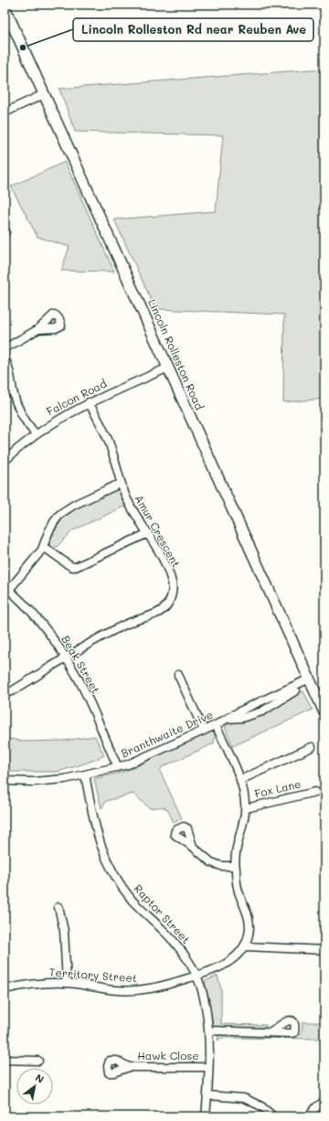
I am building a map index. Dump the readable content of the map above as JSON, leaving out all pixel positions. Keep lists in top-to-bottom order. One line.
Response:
{"streets":{"main road":["Lincoln Rolleston Road"],"street":["Falcon Road","Amur Crescent","Beak Street","Branthwaite Drive","Fox Lane","Raptor Street","Territory Street","Hawk Close"]},"crossings":[["Lincoln Rolleston Road","Falcon Road"],["Lincoln Rolleston Road","Branthwaite Drive"],["Falcon Road","Amur Crescent"],["Amur Crescent","Beak Street"],["Beak Street","Branthwaite Drive"],["Branthwaite Drive","Raptor Street"],["Branthwaite Drive","Territory Street"],["Fox Lane","Territory Street"],["Raptor Street","Territory Street"],["Raptor Street","Hawk Close"]],"places":["Lincoln Rolleston Rd near Reuben Ave"],"north":"top right"}
